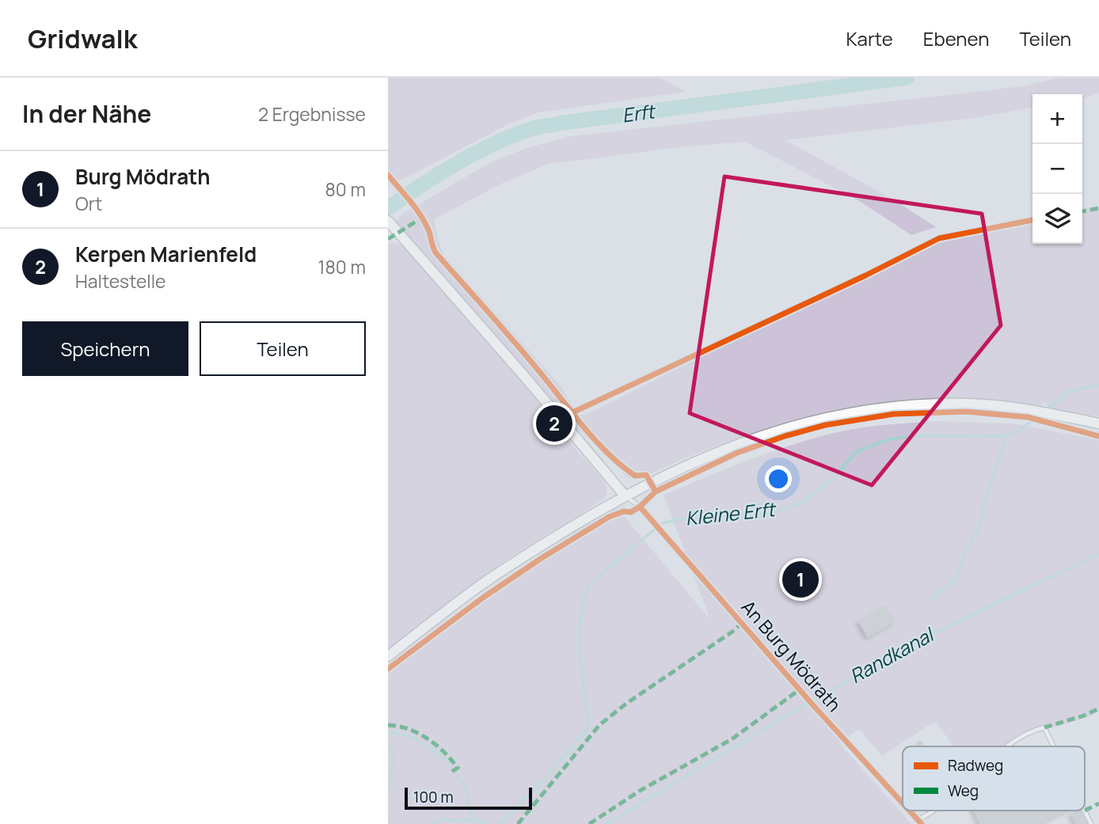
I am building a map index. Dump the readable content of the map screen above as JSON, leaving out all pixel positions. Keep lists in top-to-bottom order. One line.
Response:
{"streets":{"lane":["An Burg Mödrath"]},"water":["Erft","Kleine Erft","Randkanal"],"legend":["Radweg","Weg"],"scale_bar":"100 m","page":{"header":"Gridwalk","nav":["Karte","Ebenen","Teilen"],"heading":["In der Nähe","2 Ergebnisse"],"map_buttons":["+","−"],"list":[{"mark":"1","name":"Burg Mödrath","note":"Ort","value":"80 m"},{"mark":"2","name":"Kerpen Marienfeld","note":"Haltestelle","value":"180 m"}],"buttons":["Speichern","Teilen"],"pins":["2","1"],"scale":"100 m"}}
